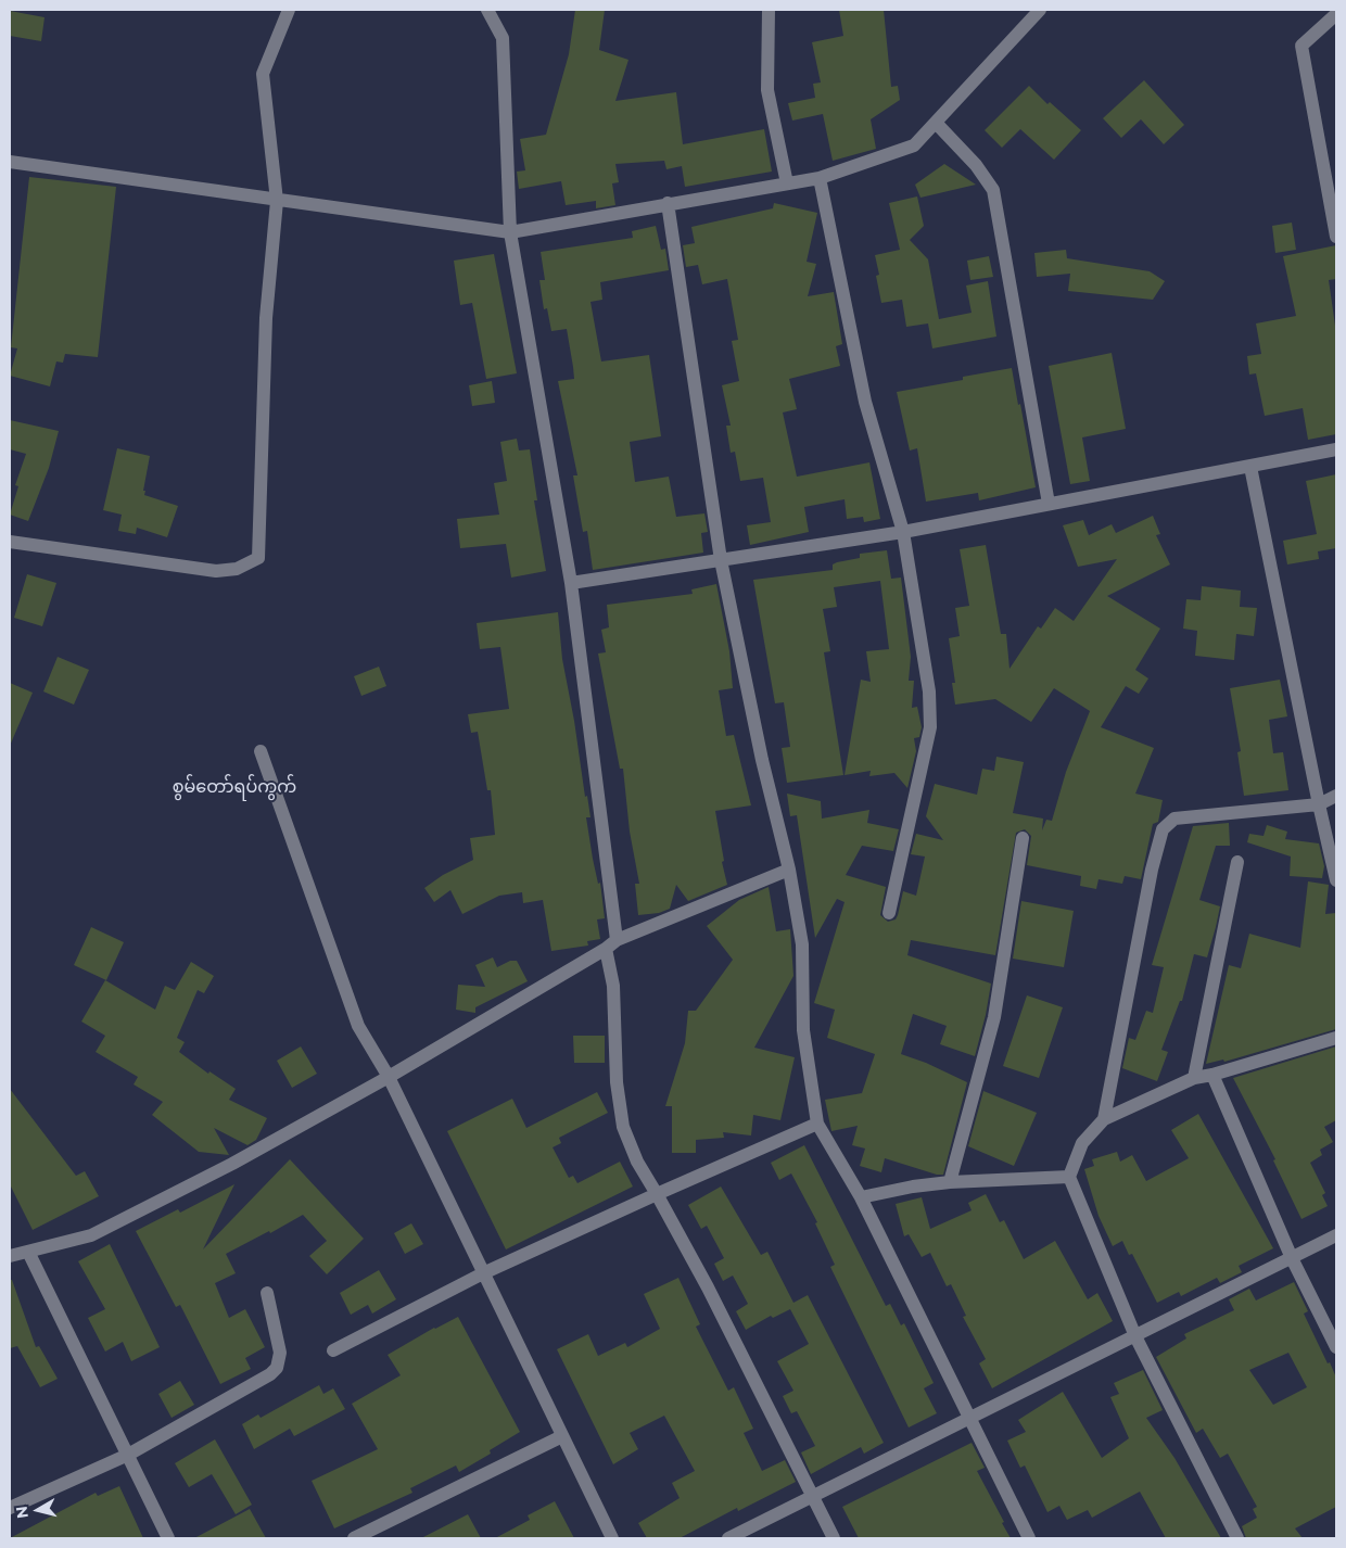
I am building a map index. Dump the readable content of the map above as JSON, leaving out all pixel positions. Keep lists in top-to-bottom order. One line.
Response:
{"districts":["စွမ်တော်ရပ်ကွက်"],"north":"left"}
